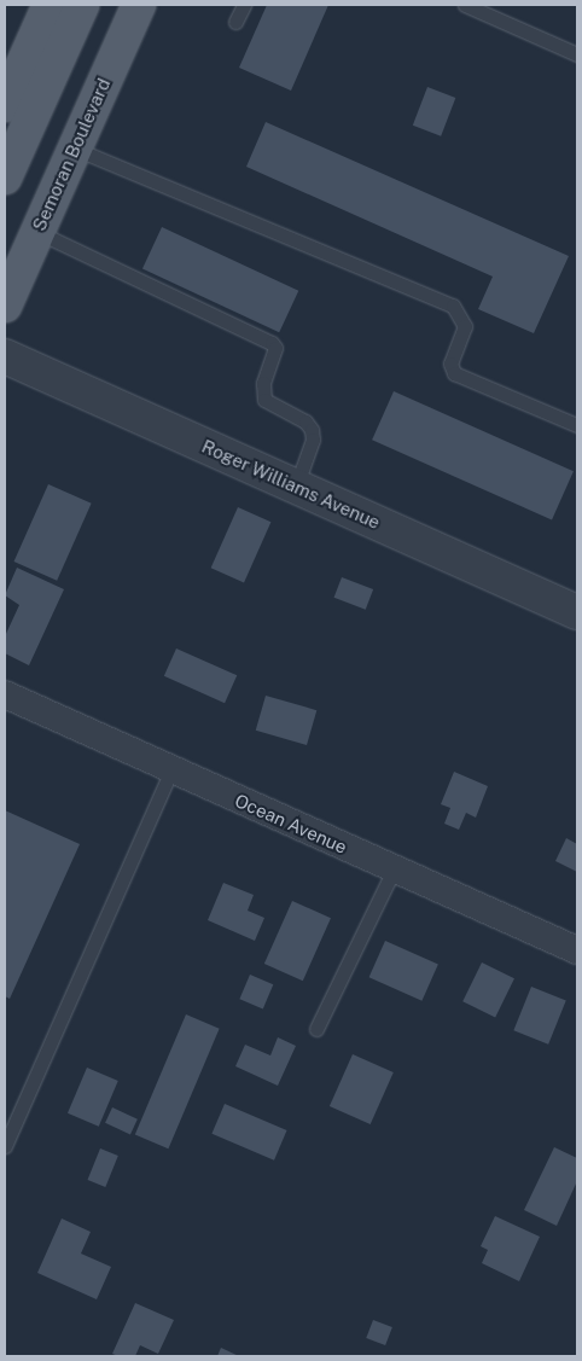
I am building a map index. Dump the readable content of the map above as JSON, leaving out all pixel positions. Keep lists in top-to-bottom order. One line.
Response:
{"streets":{"main road":["Semoran Boulevard"],"street":["Roger Williams Avenue","Ocean Avenue"]}}
